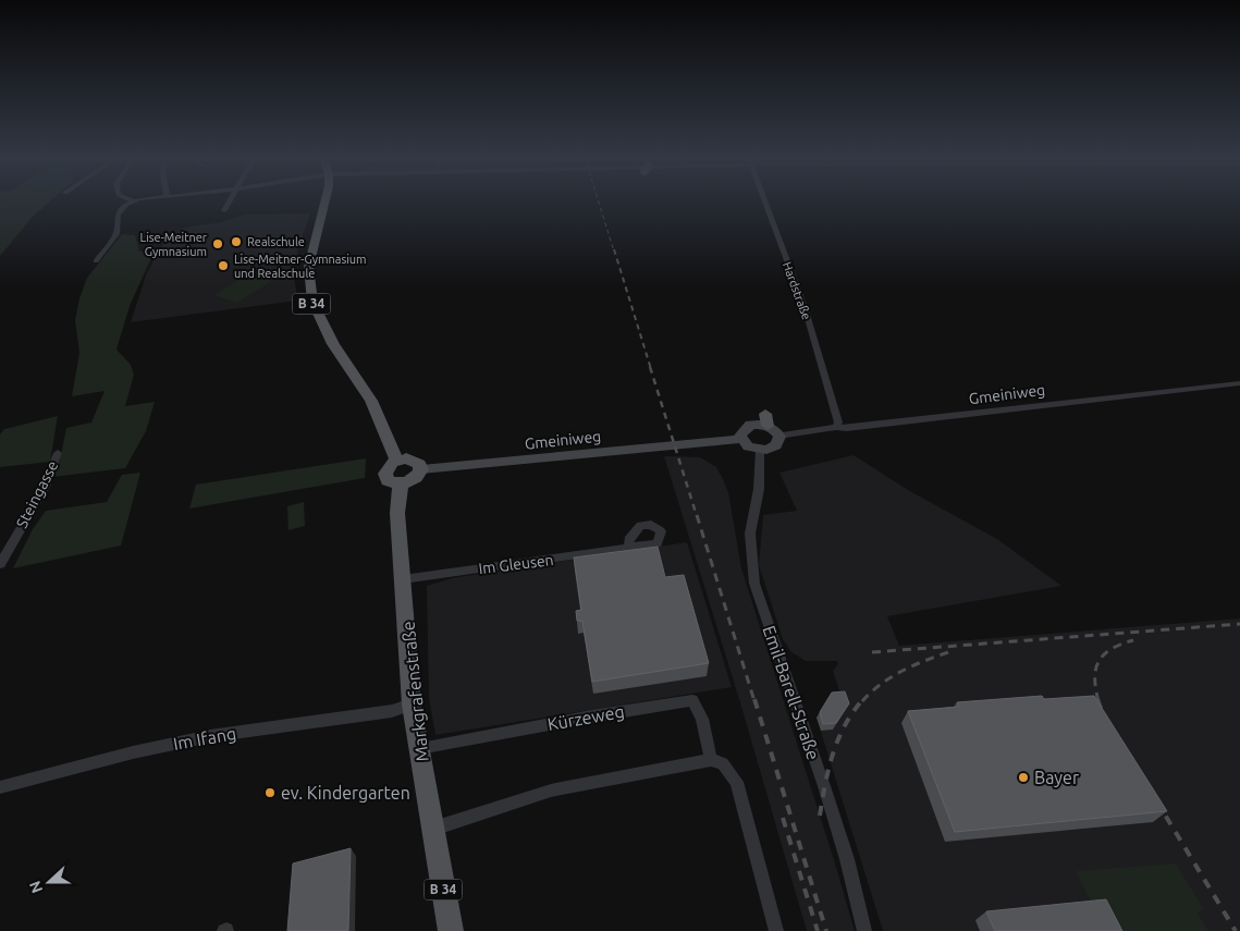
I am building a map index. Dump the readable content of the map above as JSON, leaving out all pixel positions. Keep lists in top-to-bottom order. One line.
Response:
{"streets":{"main road":["B 34","Markgrafenstraße"],"street":["Hardstraße","Gmeiniweg","Steingasse","Im Gleusen","Emil-Barell-Straße","Kürzeweg","Im Ifang"]},"crossings":[["Hardstraße","Gmeiniweg"],["B 34","Gmeiniweg"],["B 34","Markgrafenstraße"],["Gmeiniweg","Markgrafenstraße"],["Im Gleusen","Markgrafenstraße"],["Markgrafenstraße","Kürzeweg"],["Markgrafenstraße","Im Ifang"]],"places":["Realschule","Lise-Meitner Gymnasium","Lise-Meitner-Gymnasium und Realschule","Bayer","ev. Kindergarten"],"north":"left"}
